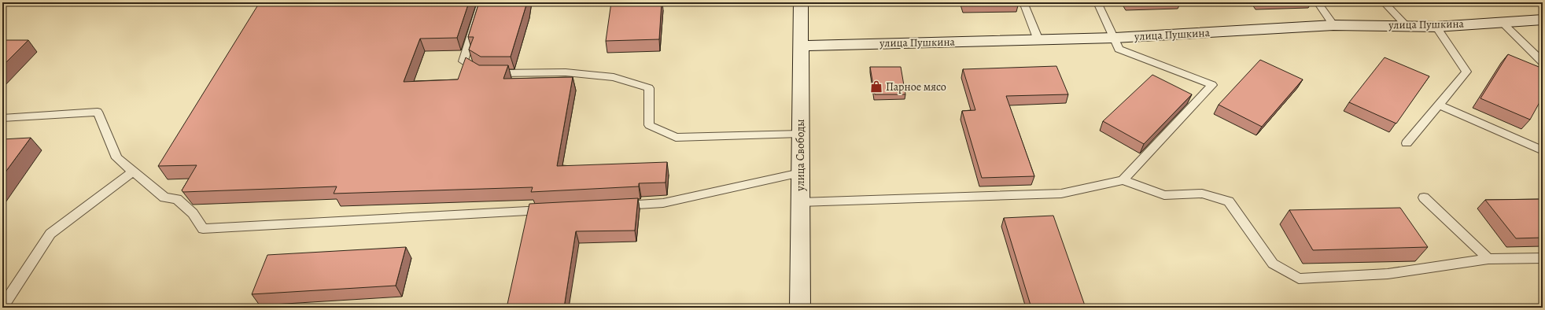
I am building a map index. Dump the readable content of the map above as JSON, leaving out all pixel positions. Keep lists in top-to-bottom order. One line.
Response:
{"streets":{"street":["улица Пушкина","улица Свободы"]},"crossings":[["улица Пушкина","улица Свободы"]],"places":{"shop":["Парное мясо"]}}
